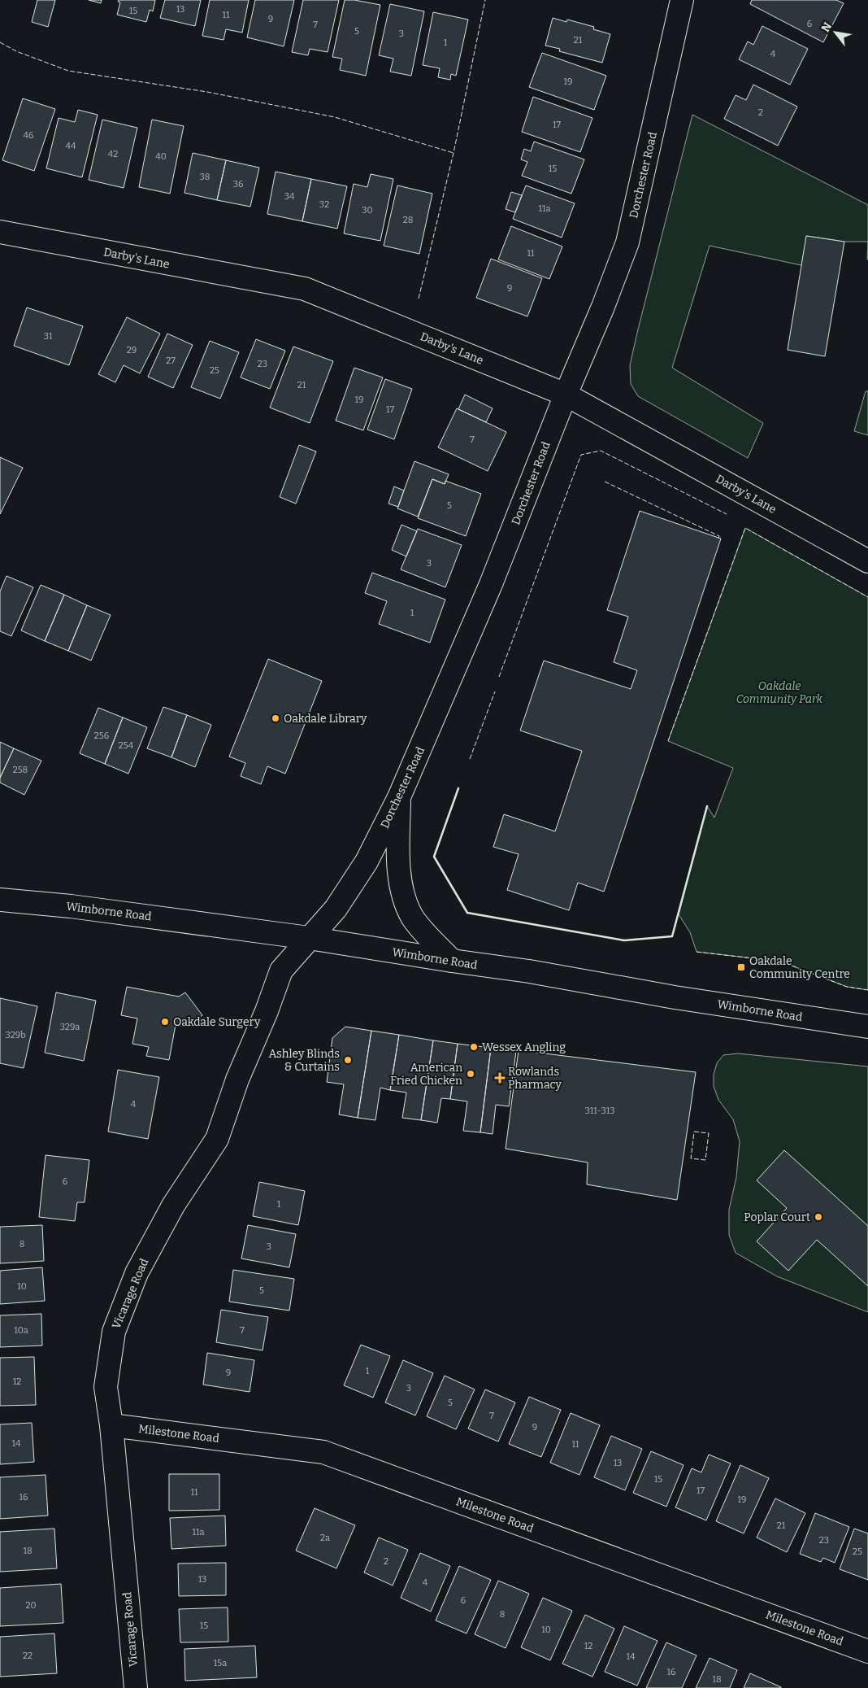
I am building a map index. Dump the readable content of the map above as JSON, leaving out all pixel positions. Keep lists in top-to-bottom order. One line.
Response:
{"streets":{"main road":["Dorchester Road","Darby's Lane","Wimborne Road","Vicarage Road","Milestone Road"]},"crossings":[["Dorchester Road","Darby's Lane"],["Dorchester Road","Wimborne Road"],["Dorchester Road","Vicarage Road"],["Wimborne Road","Vicarage Road"],["Vicarage Road","Milestone Road"]],"parks":["Oakdale Community Park"],"places":{"other":["Oakdale Library","Oakdale Surgery","Wessex Angling","Ashley Blinds & Curtains","American Fried Chicken","Poplar Court"],"transit":["Oakdale Community Centre"],"health":["Rowlands Pharmacy"]},"house_numbers":["13","15","11","9","6","7","5","3","21","1","4","19","2","17","46","44","42","40","15","38","36","34","32","11a","30","28","11","9","31","29","27","23","25","21","19","17","7","5","3","1","256","254","258","329a","329b","4","311-313","6","1","8","3","10","5","10a","7","1","9","12","3","5","7","9","14","11","13","15","17","11","16","19","21","11a","2a","23","18","25","2","13","4","6","20","8","15","10","12","22","14","15a","16","18"],"north":"top left"}
